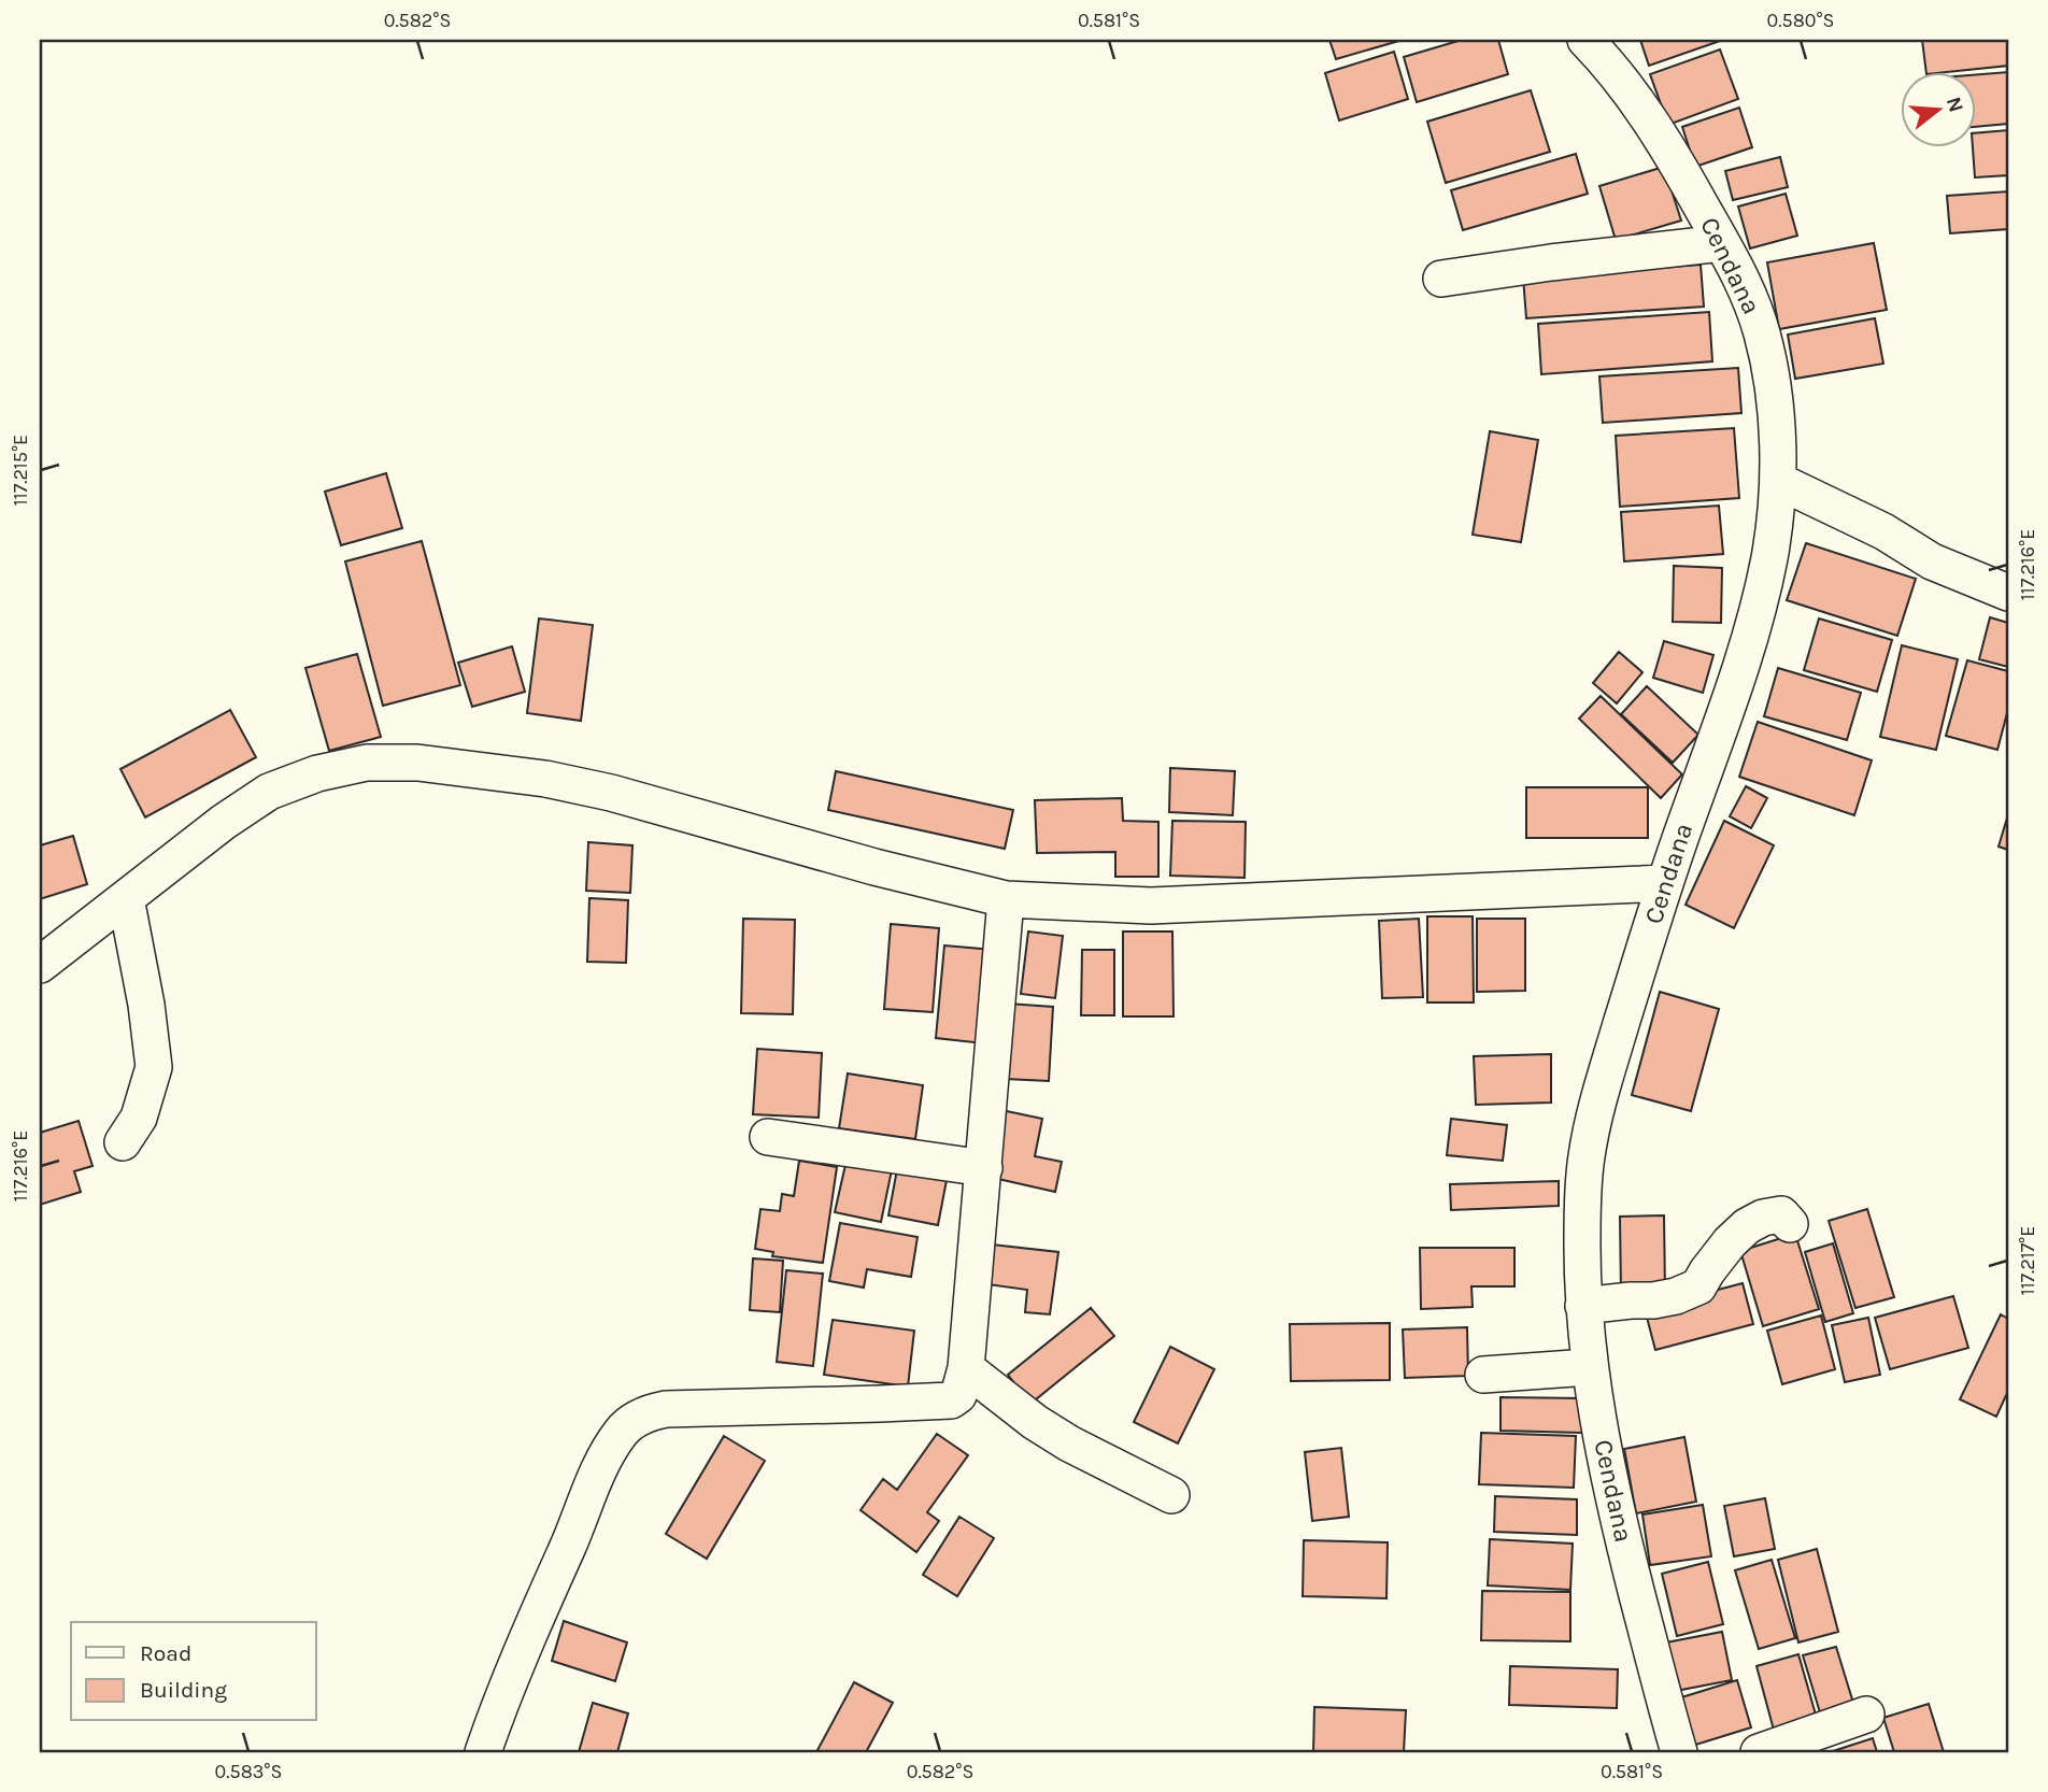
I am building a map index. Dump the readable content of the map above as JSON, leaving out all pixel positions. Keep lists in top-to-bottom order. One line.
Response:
{"streets":{"street":["Cendana"]},"legend":["Road","Building"],"north":"right","coordinates":["0.582°S","0.581°S","0.580°S","117.215°E","117.216°E","117.217°E","0.583°S"]}
